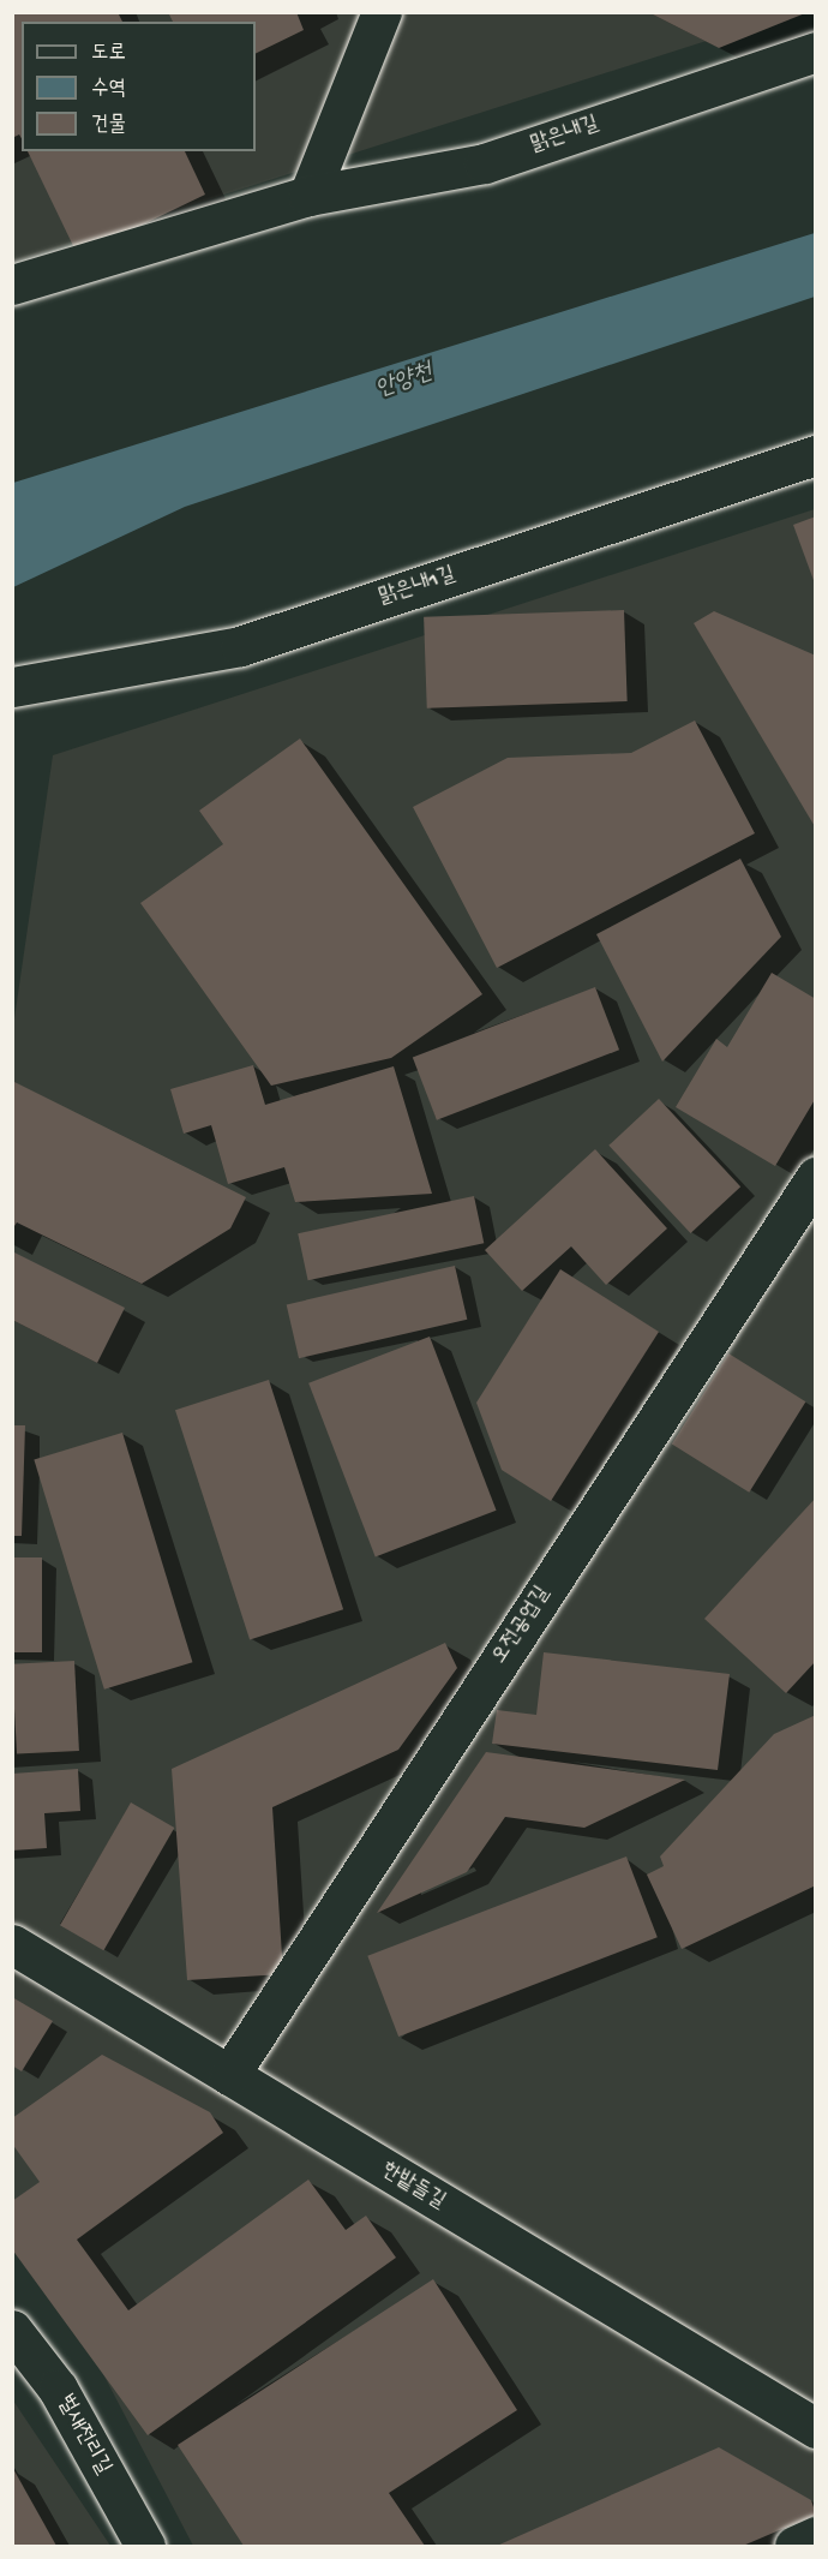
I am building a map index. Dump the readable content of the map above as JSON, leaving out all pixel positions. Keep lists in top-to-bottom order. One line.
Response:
{"streets":{"street":["맑은내길","맑은내1길","오전공업길","한밭들길","벌새전리길"]},"crossings":[["오전공업길","한밭들길"]],"water":["안양천"],"legend":["도로","수역","건물"]}
